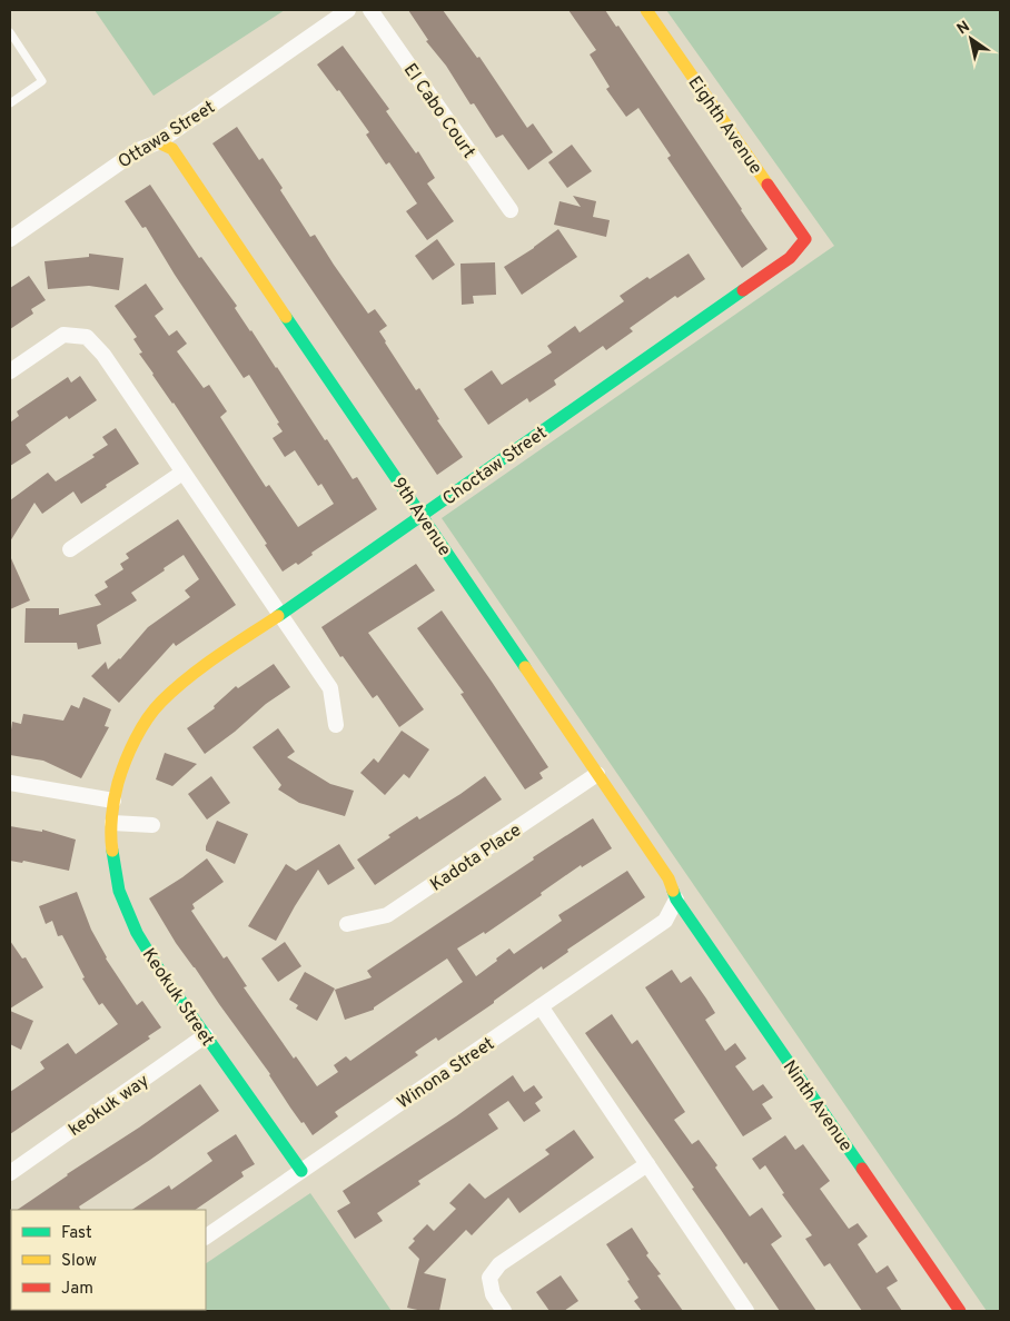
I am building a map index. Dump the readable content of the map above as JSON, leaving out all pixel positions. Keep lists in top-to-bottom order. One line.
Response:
{"streets":{"street":["El Cabo Court","Eighth Avenue","Ottawa Street","Choctaw Street","9th Avenue","Kadota Place","Keokuk Street","Winona Street","keokuk way","Ninth Avenue"]},"crossings":[["Eighth Avenue","Choctaw Street"],["Ottawa Street","9th Avenue"],["Choctaw Street","9th Avenue"],["Choctaw Street","Keokuk Street"],["9th Avenue","Kadota Place"],["9th Avenue","Winona Street"],["9th Avenue","Ninth Avenue"],["Keokuk Street","Winona Street"],["Keokuk Street","keokuk way"],["Winona Street","Ninth Avenue"]],"legend":["Fast","Slow","Jam"],"north":"top left"}
